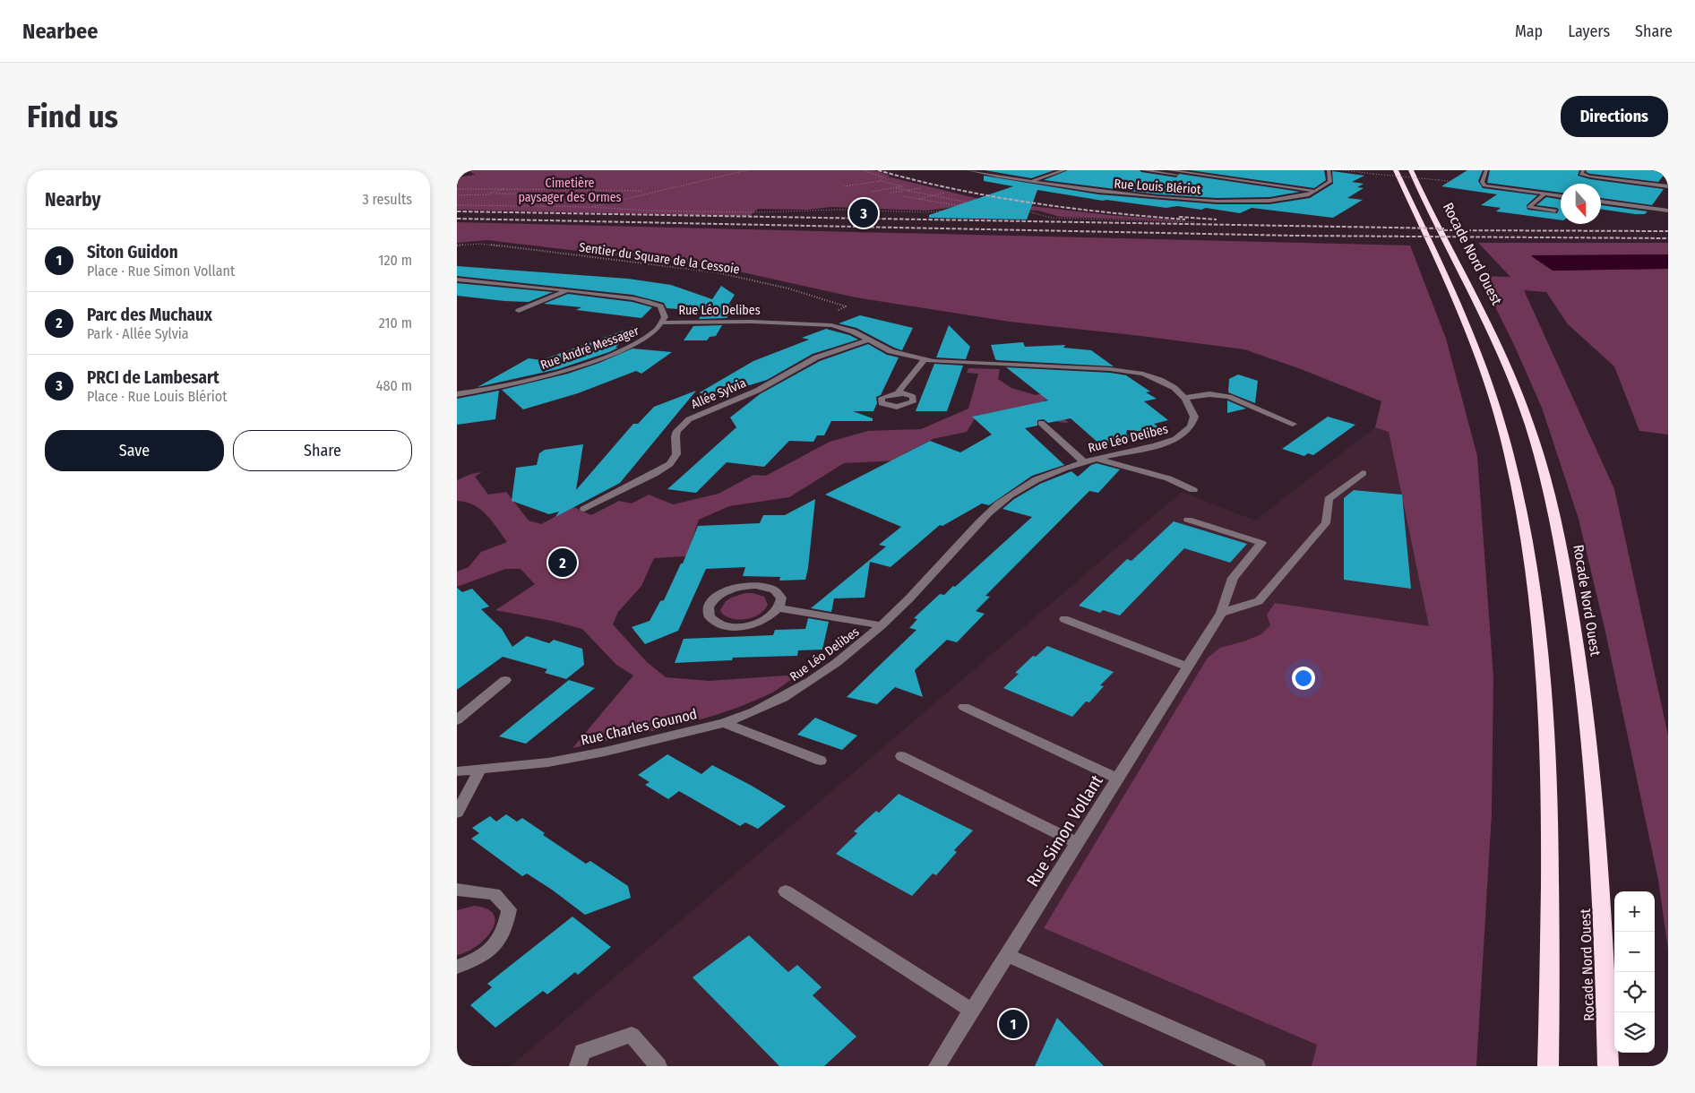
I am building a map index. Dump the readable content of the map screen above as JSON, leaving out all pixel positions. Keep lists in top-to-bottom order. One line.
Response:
{"streets":{"highway":["Rocade Nord Ouest"],"street":["Rue Louis Blériot","Rue Léo Delibes","Rue André Messager","Allée Sylvia","Rue Charles Gounod","Rue Simon Vollant"],"path":["Sentier du Square de la Cessoie"]},"crossings":[["Sentier du Square de la Cessoie","Rue Léo Delibes"],["Rue Léo Delibes","Rue André Messager"],["Rue Léo Delibes","Allée Sylvia"],["Rue Léo Delibes","Rue Charles Gounod"]],"parks":["Cimetière paysager des Ormes"],"north":"bottom","page":{"header":"Nearbee","nav":["Map","Layers","Share"],"buttons":["Directions",["Save","Share"]],"title":"Find us","heading":["Nearby","3 results"],"pins":["3","2","1"],"list":[{"mark":"1","name":"Siton Guidon","note":"Place · Rue Simon Vollant","value":"120 m"},{"mark":"2","name":"Parc des Muchaux","note":"Park · Allée Sylvia","value":"210 m"},{"mark":"3","name":"PRCI de Lambesart","note":"Place · Rue Louis Blériot","value":"480 m"}],"map_buttons":["+","−"]}}
